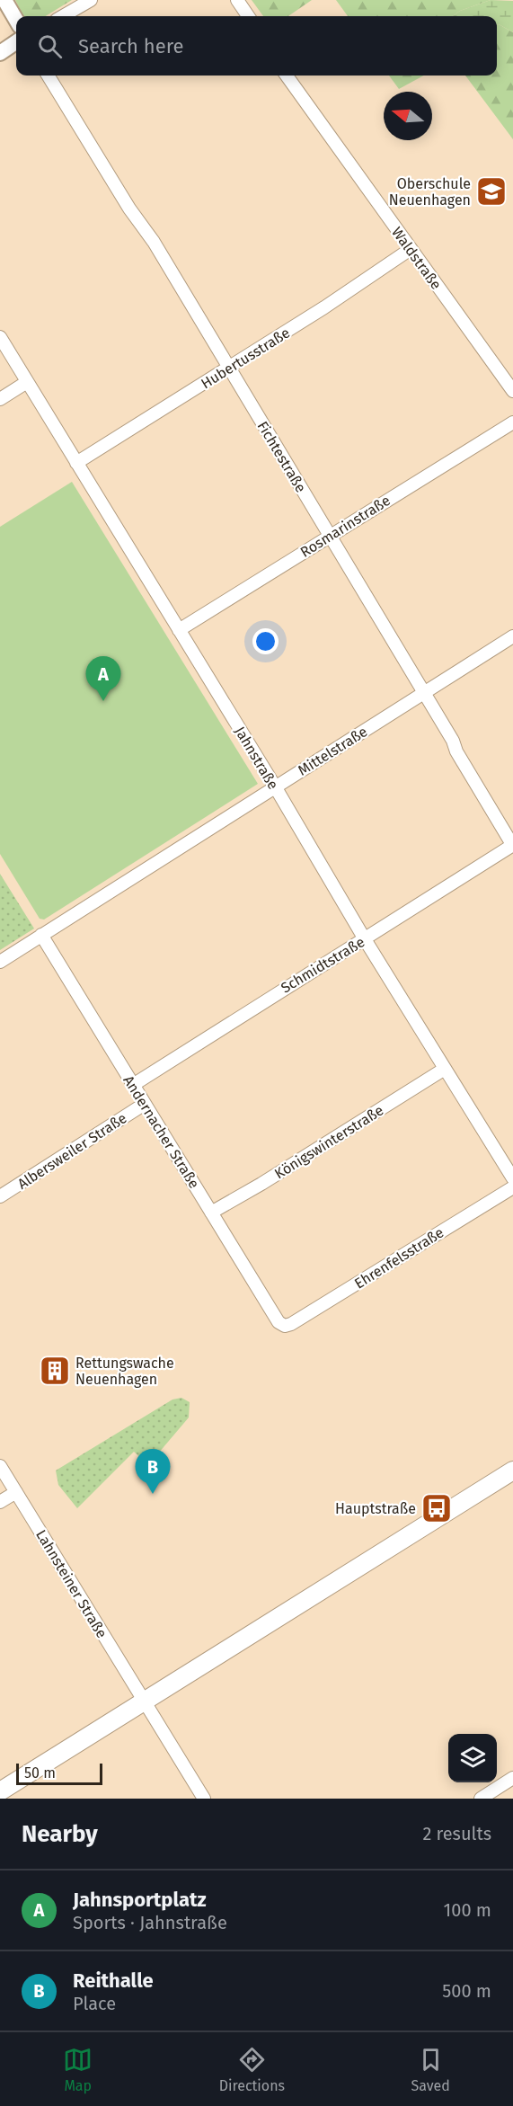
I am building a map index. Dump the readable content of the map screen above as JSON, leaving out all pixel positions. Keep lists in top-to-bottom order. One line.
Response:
{"streets":{"street":["Waldstraße","Hubertusstraße","Fichtestraße","Rosmarinstraße","Mittelstraße","Jahnstraße","Schmidtstraße","Andernacher Straße","Königswinterstraße","Albersweiler Straße","Ehrenfelsstraße","Lahnsteiner Straße"]},"crossings":[["Waldstraße","Hubertusstraße"],["Hubertusstraße","Fichtestraße"],["Hubertusstraße","Jahnstraße"],["Fichtestraße","Rosmarinstraße"],["Fichtestraße","Mittelstraße"],["Fichtestraße","Schmidtstraße"],["Rosmarinstraße","Jahnstraße"],["Mittelstraße","Jahnstraße"],["Mittelstraße","Andernacher Straße"],["Jahnstraße","Schmidtstraße"],["Jahnstraße","Königswinterstraße"],["Schmidtstraße","Andernacher Straße"],["Andernacher Straße","Königswinterstraße"],["Andernacher Straße","Albersweiler Straße"],["Andernacher Straße","Ehrenfelsstraße"]],"places":{"school or university":["Oberschule Neuenhagen"],"building":["Rettungswache Neuenhagen"],"bus stop":["Hauptstraße"]},"scale_bar":"50 m","north":"left","page":{"search":"Search here","pins":["A","B"],"scale":"50 m","heading":["Nearby","2 results"],"list":[{"mark":"A","name":"Jahnsportplatz","note":"Sports · Jahnstraße","value":"100 m"},{"mark":"B","name":"Reithalle","note":"Place","value":"500 m"}],"nav":["Map","Directions","Saved"]}}
